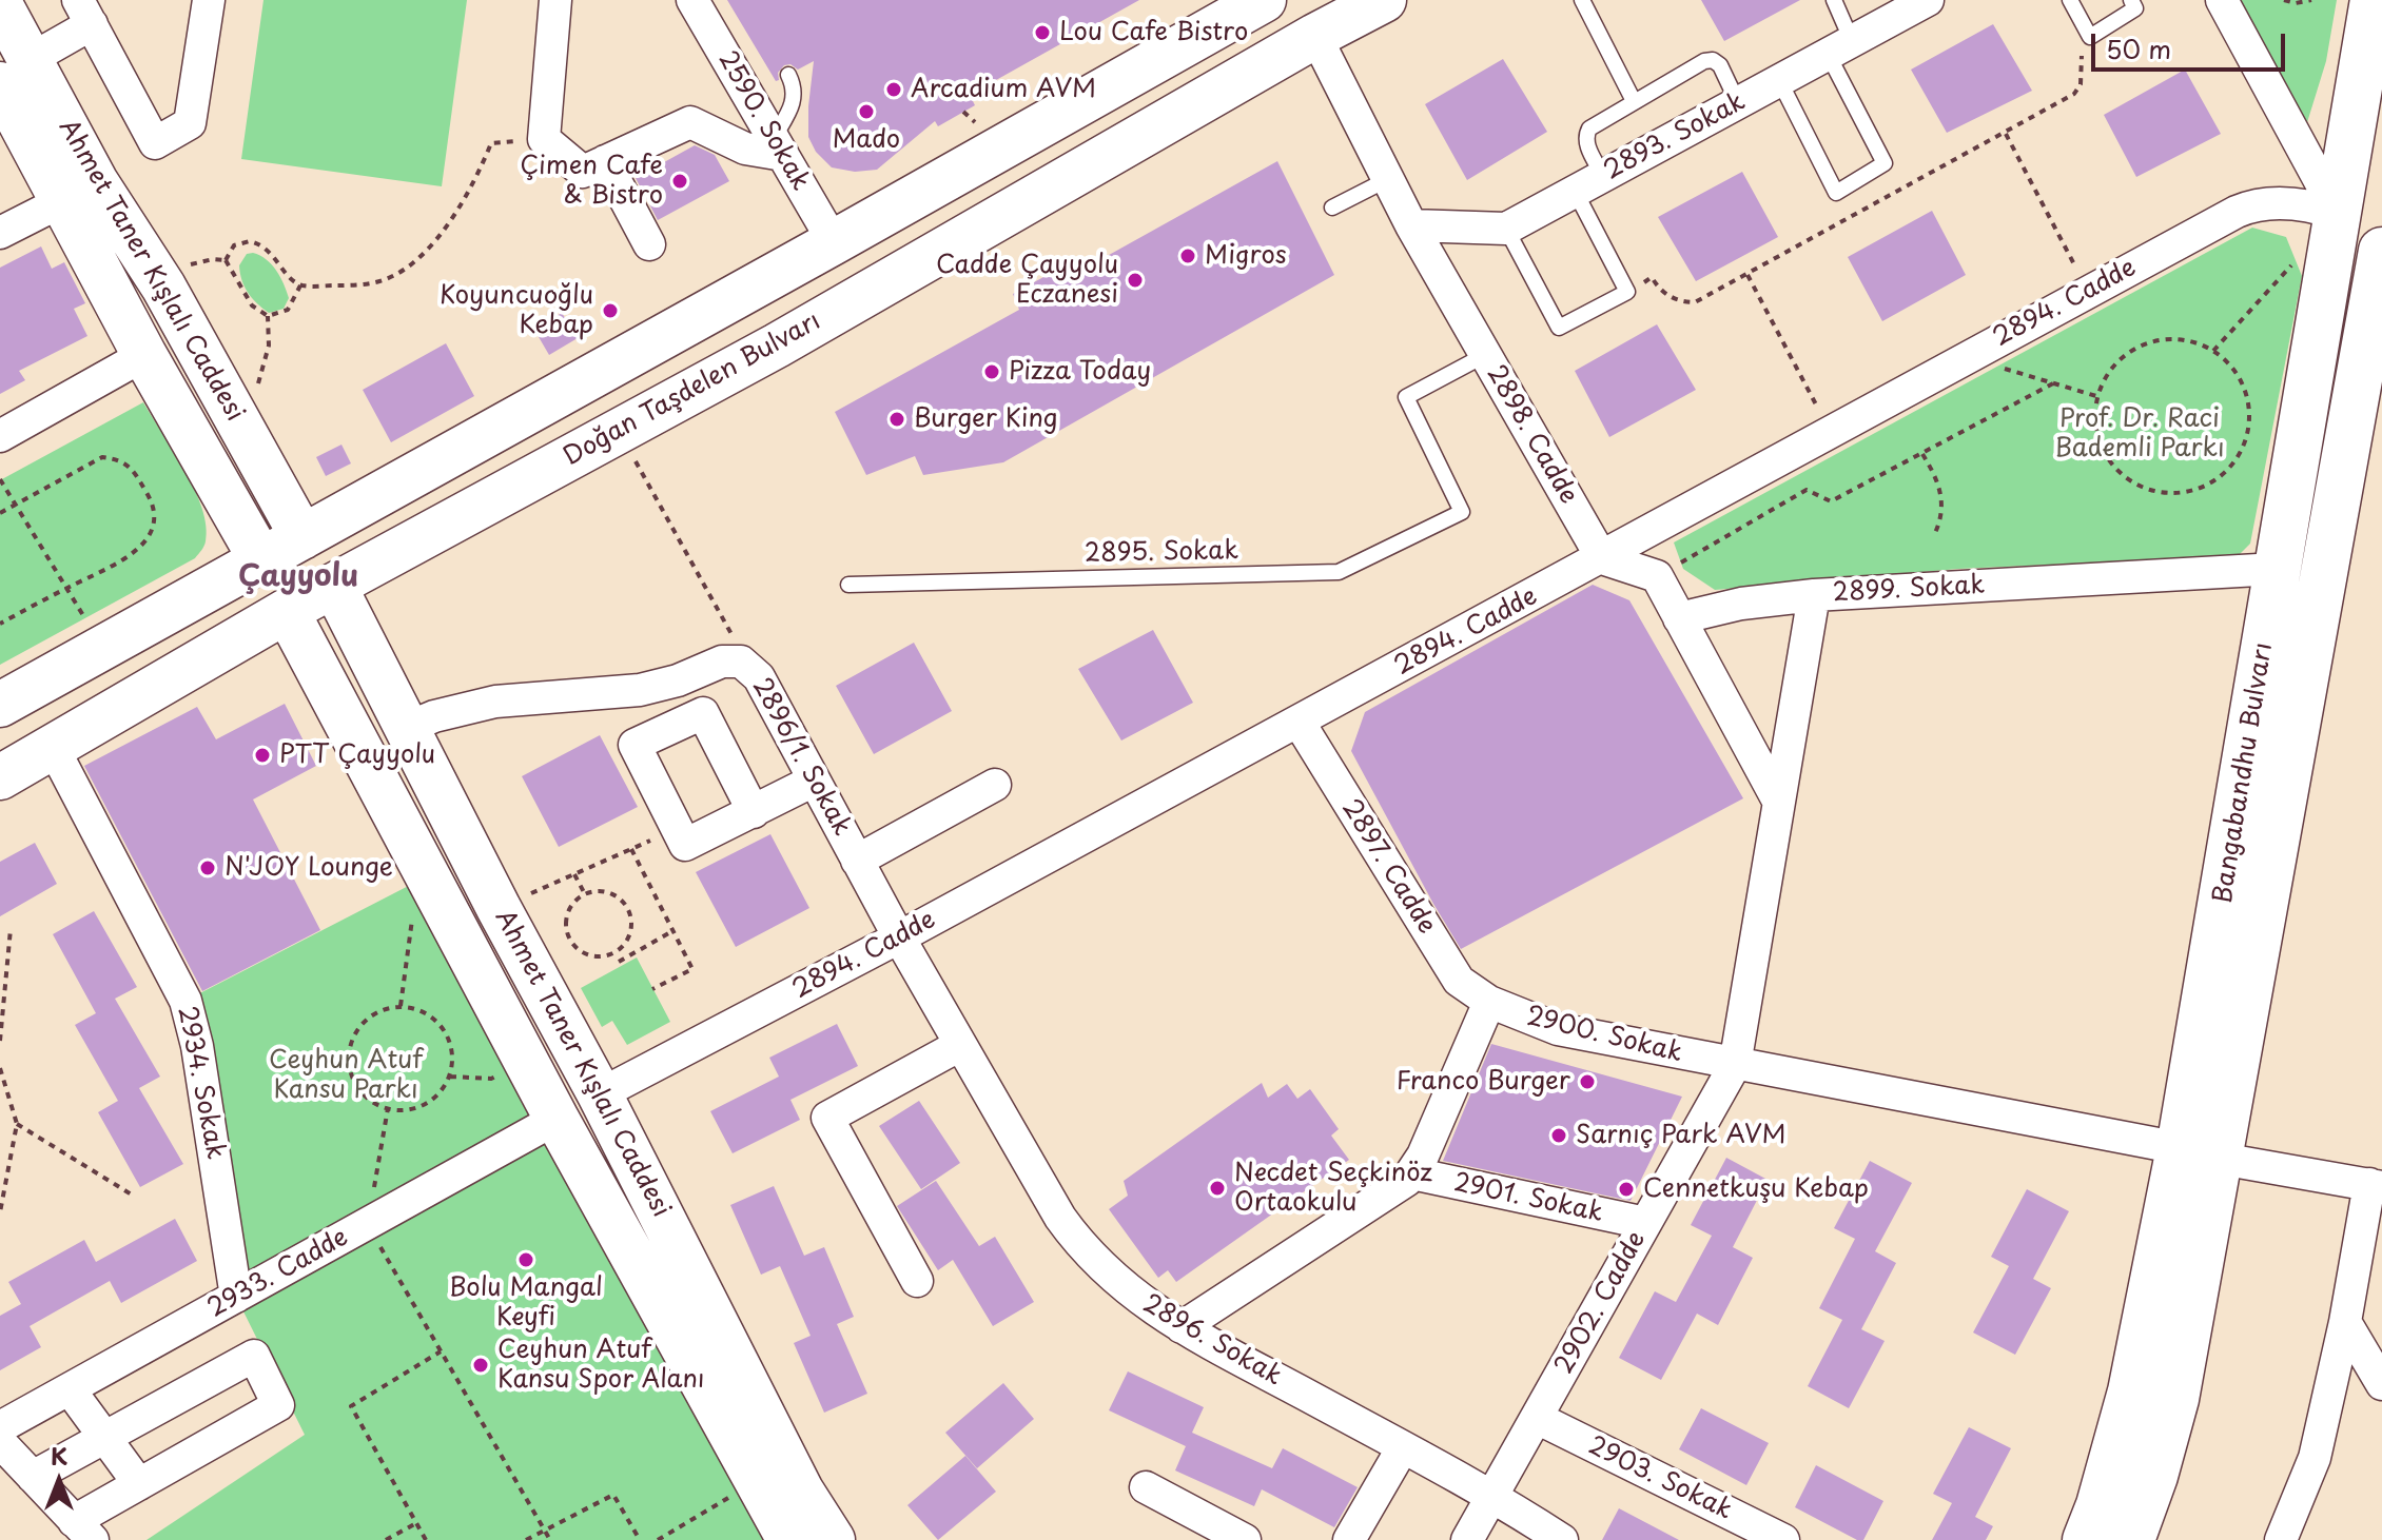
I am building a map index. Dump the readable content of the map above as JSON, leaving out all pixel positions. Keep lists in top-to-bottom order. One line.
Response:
{"streets":{"main road":["Bangabandhu Bulvarı"],"street":["2590. Sokak","2893. Sokak","Ahmet Taner Kışlalı Caddesi","2894. Cadde","Doğan Taşdelen Bulvarı","2898. Cadde","2899. Sokak","2896/1. Sokak","2897. Cadde","2900. Sokak","2934. Sokak","2901. Sokak","2933. Cadde","2902. Cadde","2896. Sokak","2903. Sokak"],"lane":["2895. Sokak"]},"crossings":[["Ahmet Taner Kışlalı Caddesi","2894. Cadde"],["Ahmet Taner Kışlalı Caddesi","Doğan Taşdelen Bulvarı"],["Ahmet Taner Kışlalı Caddesi","2896/1. Sokak"],["Ahmet Taner Kışlalı Caddesi","2933. Cadde"],["2894. Cadde","2898. Cadde"],["2894. Cadde","2896/1. Sokak"],["2894. Cadde","Bangabandhu Bulvarı"],["2894. Cadde","2897. Cadde"],["2894. Cadde","2896. Sokak"],["Doğan Taşdelen Bulvarı","2898. Cadde"],["Doğan Taşdelen Bulvarı","2934. Sokak"],["2898. Cadde","2895. Sokak"],["2899. Sokak","Bangabandhu Bulvarı"],["2899. Sokak","2900. Sokak"],["2899. Sokak","2902. Cadde"],["2896/1. Sokak","2896. Sokak"],["Bangabandhu Bulvarı","2900. Sokak"],["2897. Cadde","2900. Sokak"],["2900. Sokak","2902. Cadde"],["2934. Sokak","2933. Cadde"],["2901. Sokak","2902. Cadde"],["2902. Cadde","2896. Sokak"],["2902. Cadde","2903. Sokak"]],"districts":["Çayyolu"],"parks":["Prof. Dr. Raci Bademli Parkı","Ceyhun Atuf Kansu Parkı"],"places":["Lou Cafe Bistro","Arcadium AVM","Mado","Çimen Cafe & Bistro","Migros","Cadde Çayyolu Eczanesi","Koyuncuoğlu Kebap","Pizza Today","Burger King","PTT Çayyolu","N'JOY Lounge","Franco Burger","Sarnıç Park AVM","Necdet Seçkinöz Ortaokulu","Cennetkuşu Kebap","Bolu Mangal Keyfi","Ceyhun Atuf Kansu Spor Alanı"],"scale_bar":"50 m","north":"top"}
